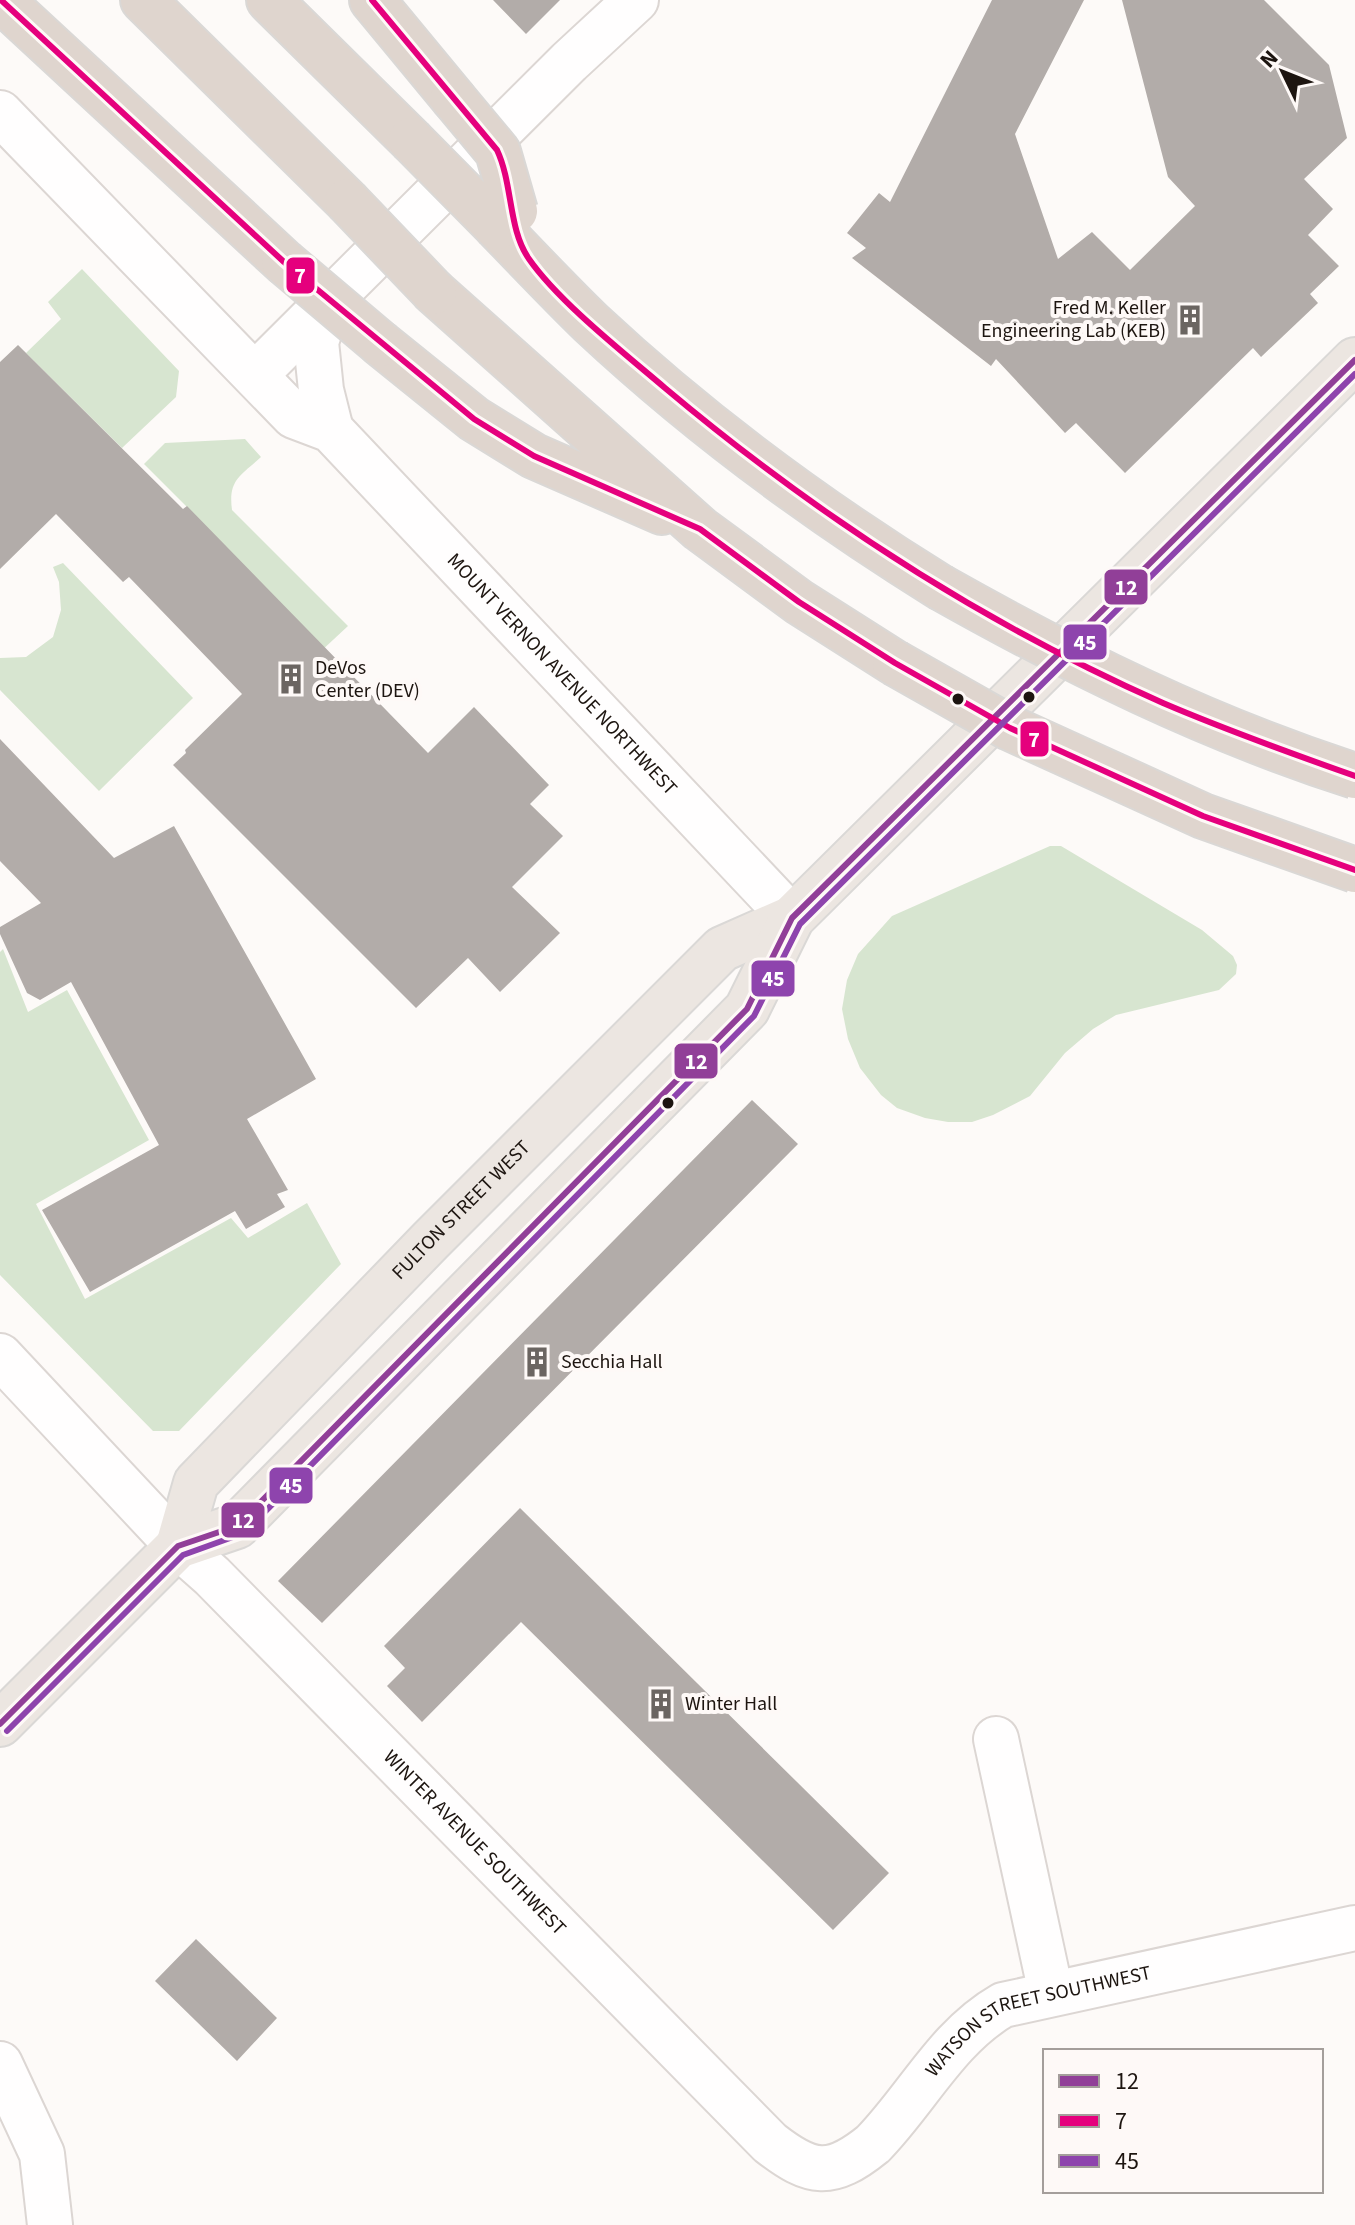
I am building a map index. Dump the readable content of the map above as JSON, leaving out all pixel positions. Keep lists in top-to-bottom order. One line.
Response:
{"streets":{"main road":["FULTON STREET WEST"],"street":["MOUNT VERNON AVENUE NORTHWEST","WINTER AVENUE SOUTHWEST","WATSON STREET SOUTHWEST"]},"crossings":[["MOUNT VERNON AVENUE NORTHWEST","FULTON STREET WEST"],["FULTON STREET WEST","WINTER AVENUE SOUTHWEST"],["WINTER AVENUE SOUTHWEST","WATSON STREET SOUTHWEST"]],"places":{"building":["Fred M. Keller Engineering Lab (KEB)","DeVos Center (DEV)","Secchia Hall","Winter Hall"]},"lines":["transit line 7","transit line 12","transit line 45"],"legend":["12","7","45"],"north":"top left"}
